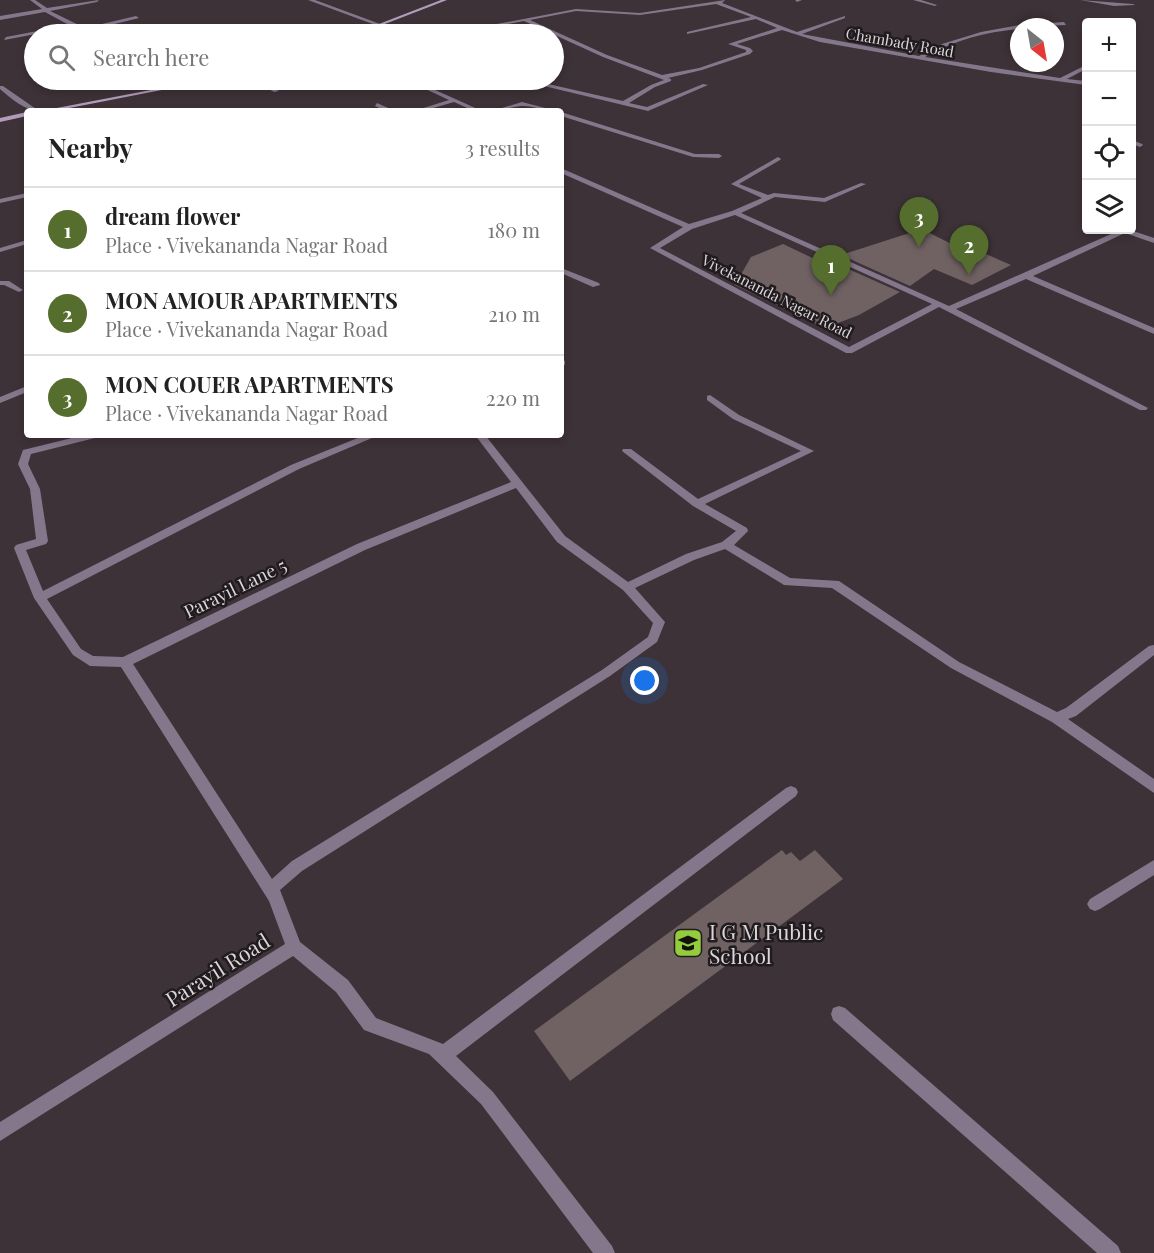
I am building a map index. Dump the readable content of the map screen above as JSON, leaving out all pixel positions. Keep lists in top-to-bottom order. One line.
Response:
{"streets":{"street":["Chambady Road","Vivekananda Nagar Road","Parayil Lane 5","Parayil Road"]},"places":{"school or university":["I G M Public School"]},"north":"bottom right","page":{"map_buttons":["+","−"],"search":"Search here","heading":["Nearby","3 results"],"list":[{"mark":"1","name":"dream flower","note":"Place · Vivekananda Nagar Road","value":"180 m"},{"mark":"2","name":"MON AMOUR APARTMENTS","note":"Place · Vivekananda Nagar Road","value":"210 m"},{"mark":"3","name":"MON COUER APARTMENTS","note":"Place · Vivekananda Nagar Road","value":"220 m"}],"pins":["3","2","1"]}}
